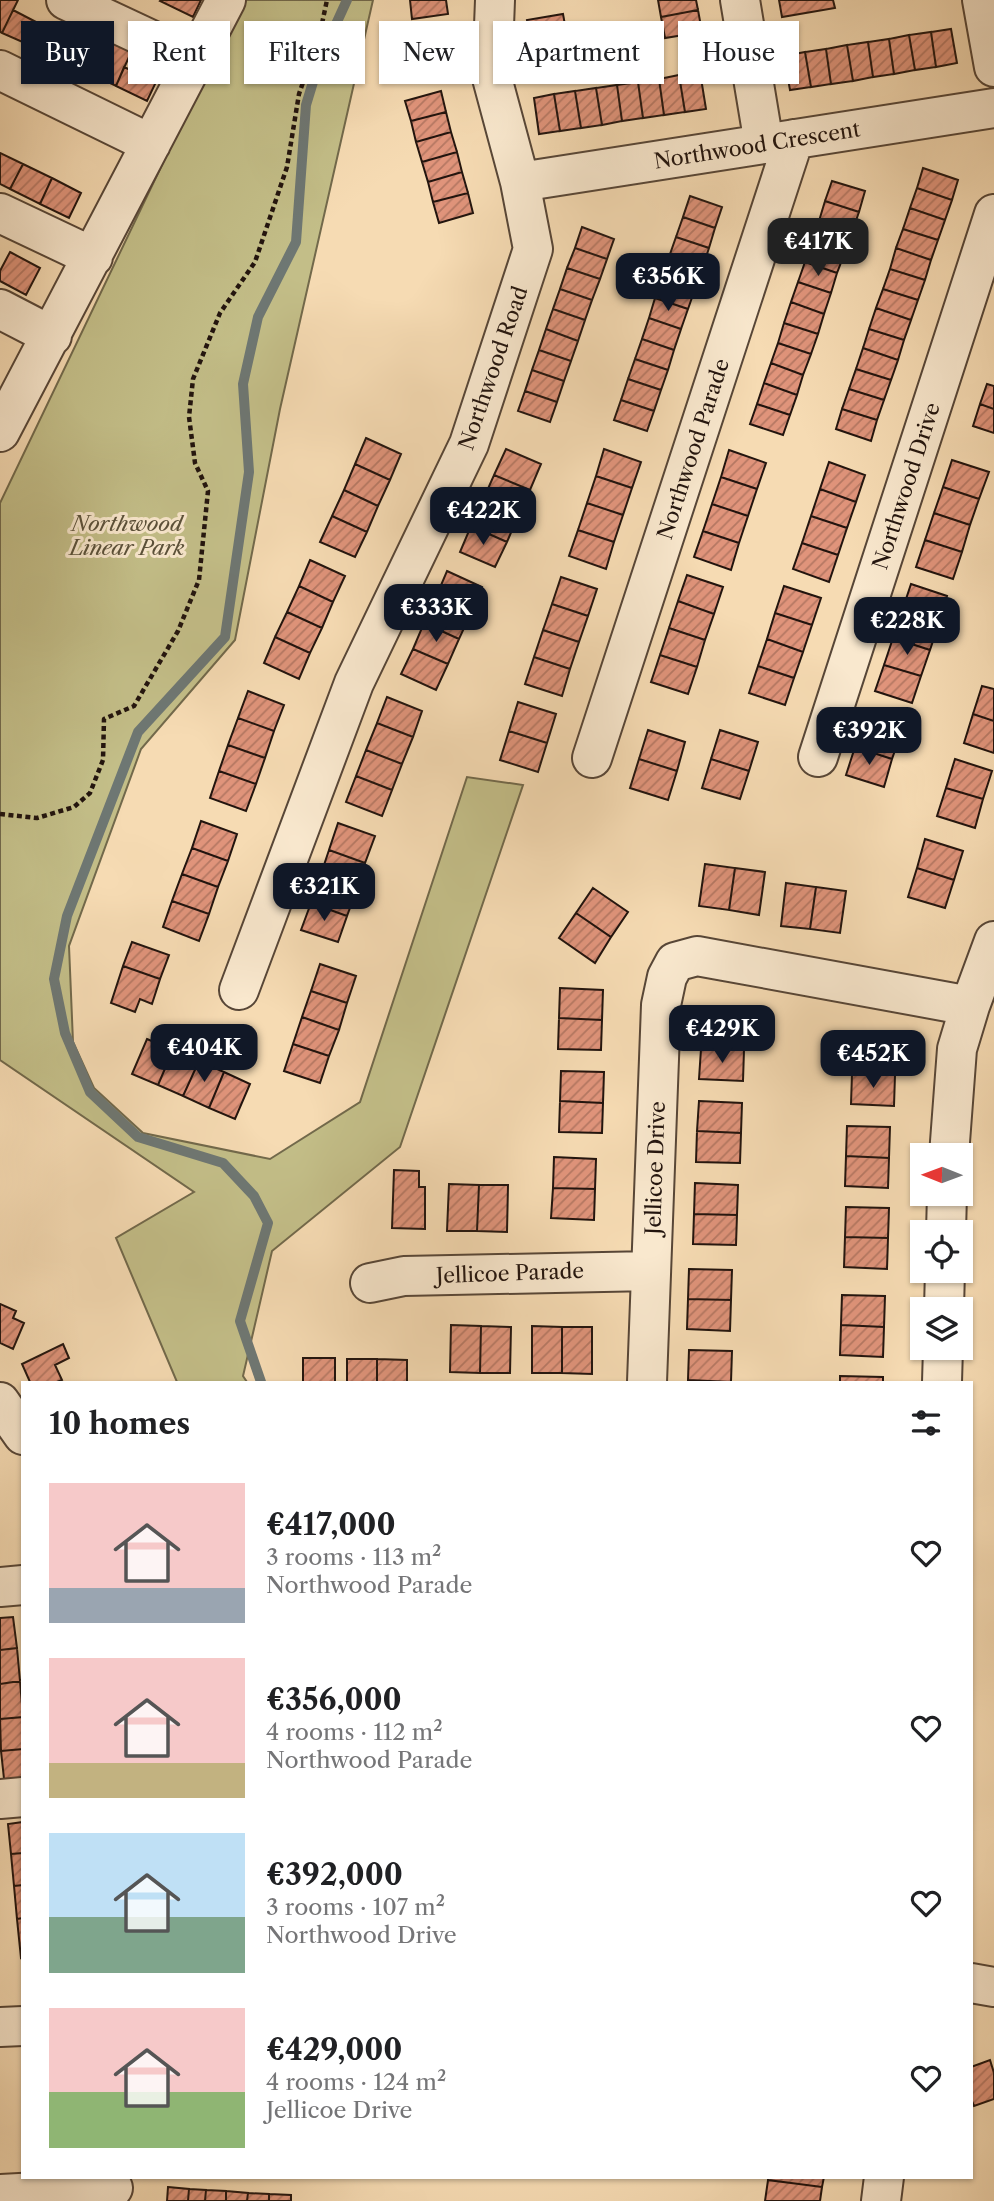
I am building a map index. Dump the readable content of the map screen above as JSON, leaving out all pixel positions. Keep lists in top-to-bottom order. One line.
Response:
{"streets":{"street":["Northwood Crescent","Northwood Road","Northwood Parade","Northwood Drive","Jellicoe Drive","Jellicoe Parade"]},"crossings":[["Northwood Crescent","Northwood Road"],["Northwood Crescent","Northwood Parade"],["Jellicoe Drive","Jellicoe Parade"]],"parks":["Northwood Linear Park"],"north":"left","page":{"chip":["Buy","Rent","Filters","New","Apartment","House"],"price":["€417K","€356K","€422K","€333K","€228K","€392K","€321K","€429K","€404K","€452K"],"heading":"10 homes","list":[{"name":"€417,000","note":"3 rooms · 113 m² · Northwood Parade"},{"name":"€356,000","note":"4 rooms · 112 m² · Northwood Parade"},{"name":"€392,000","note":"3 rooms · 107 m² · Northwood Drive"},{"name":"€429,000","note":"4 rooms · 124 m² · Jellicoe Drive"}]}}
